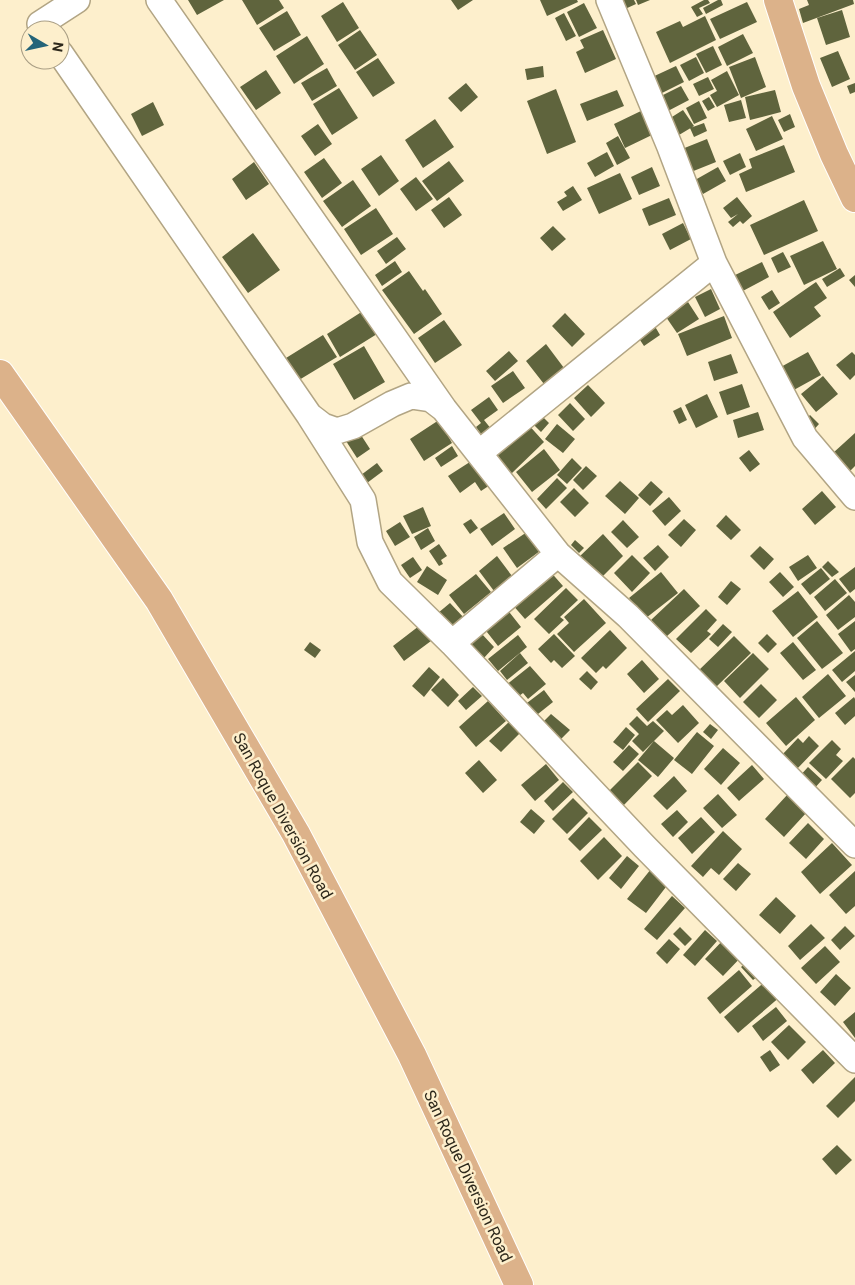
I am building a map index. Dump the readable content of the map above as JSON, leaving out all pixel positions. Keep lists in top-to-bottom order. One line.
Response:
{"streets":{"main road":["San Roque Diversion Road"]},"north":"right"}
